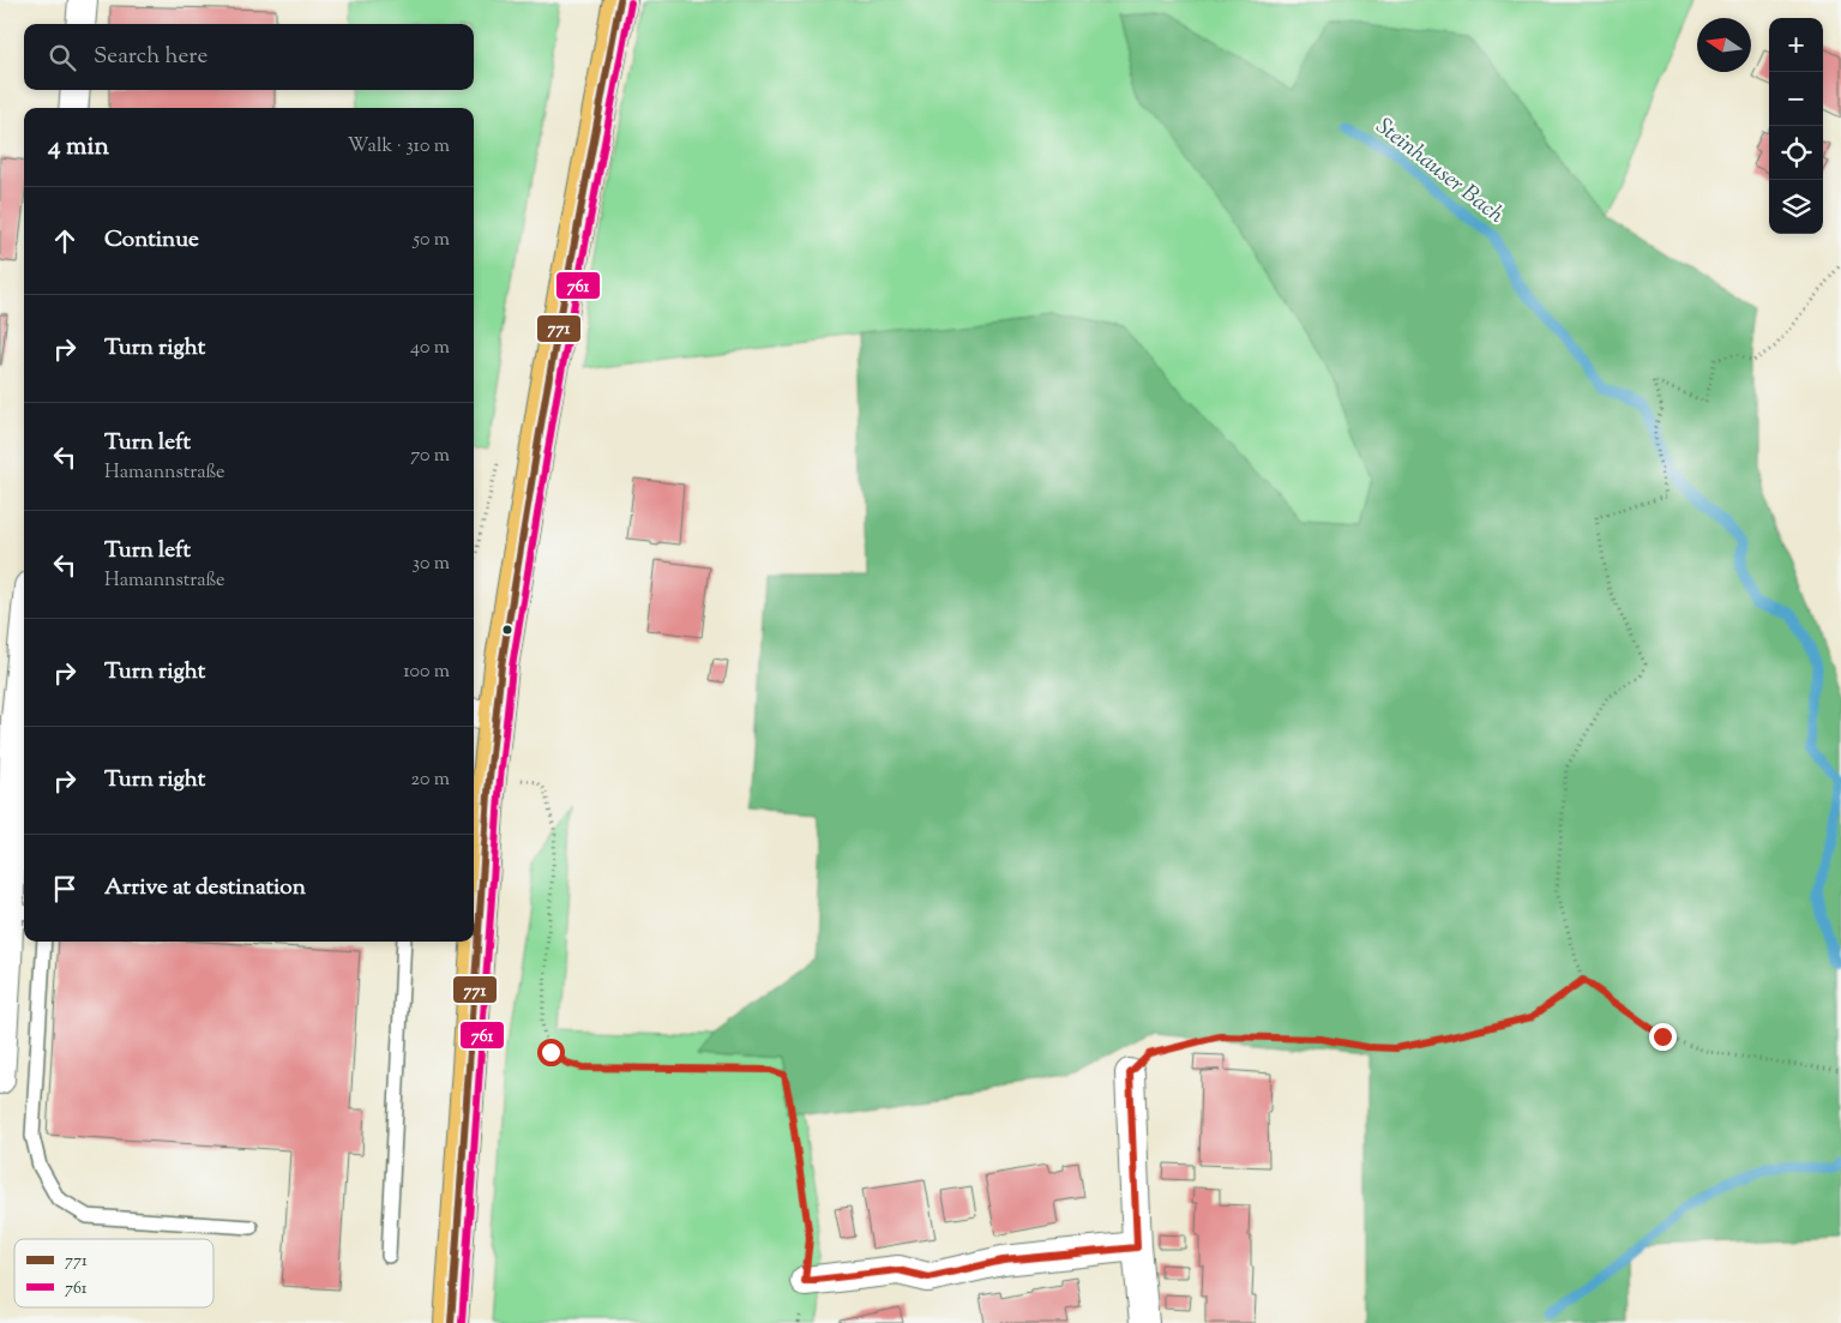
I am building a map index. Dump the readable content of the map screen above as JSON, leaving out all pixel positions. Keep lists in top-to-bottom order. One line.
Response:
{"water":["Steinhauser Bach"],"lines":["transit line 771","transit line 761"],"legend":["771","761"],"north":"left","page":{"map_buttons":["+","−"],"search":"Search here","heading":["4 min","Walk · 310 m"],"list":[["Continue","50 m"],["Turn right","40 m"],["Turn left","Hamannstraße","70 m"],["Turn left","Hamannstraße","30 m"],["Turn right","100 m"],["Turn right","20 m"],"Arrive at destination"]}}
